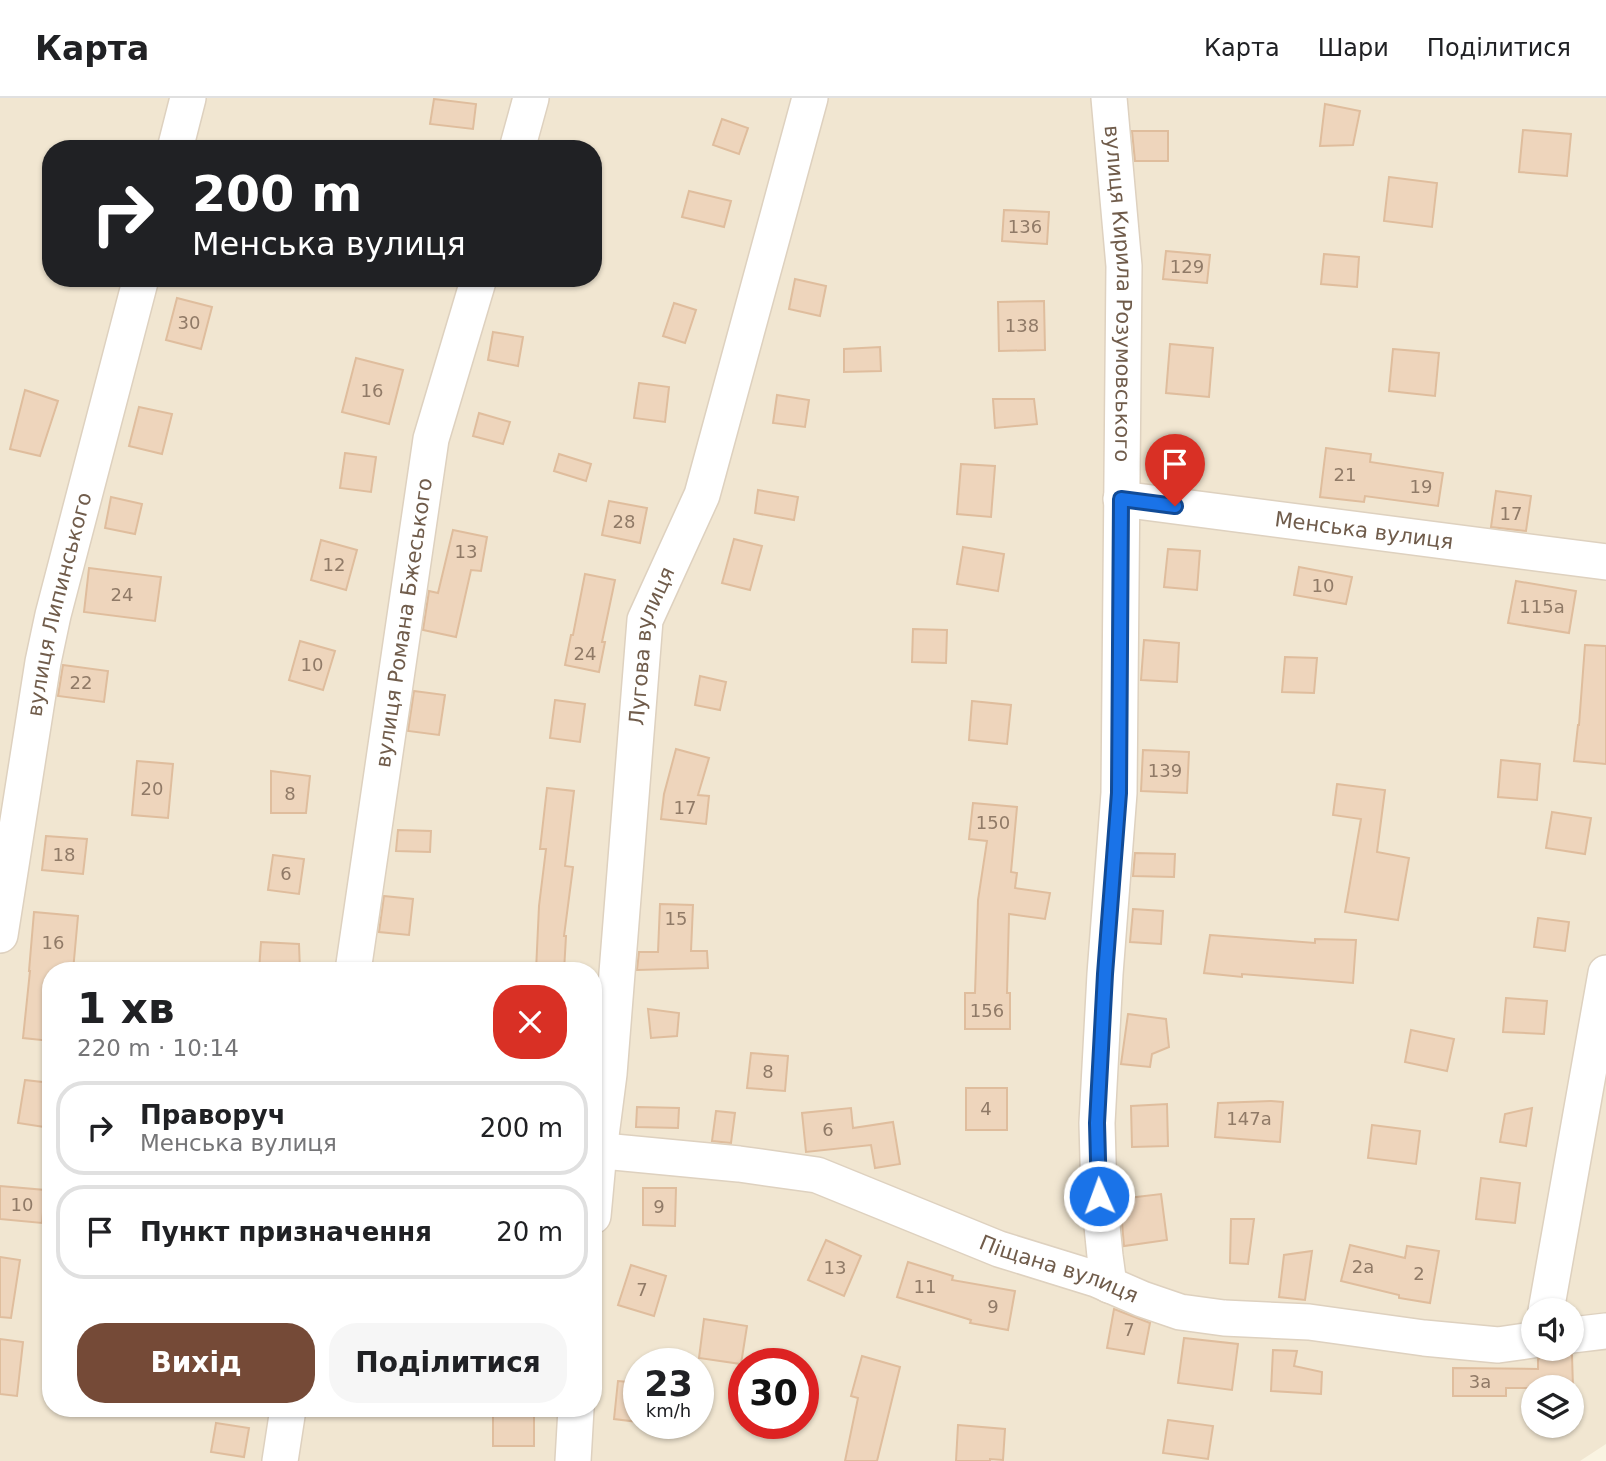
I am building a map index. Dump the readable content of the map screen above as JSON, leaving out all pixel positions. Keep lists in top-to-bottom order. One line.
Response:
{"streets":{"street":["вулиця Кирила Розумовського","Менська вулиця","вулиця Липинського","вулиця Романа Бжеського","Лугова вулиця","Піщана вулиця"]},"crossings":[["вулиця Кирила Розумовського","Менська вулиця"],["вулиця Кирила Розумовського","Піщана вулиця"]],"house_numbers":["136","129","30","138","16","21","19","17","28","13","12","10","24","115а","24","10","22","139","20","8","17","150","18","6","15","16","156","8","4","147а","6","10","9","2а","13","2","11","7","9","7","3а"],"page":{"header":"Карта","nav":["Карта","Шари","Поділитися"],"turn":["200 m","Менська вулиця"],"heading":["1 хв","220 m · 10:14"],"list":[{"name":"Праворуч","note":"Менська вулиця","value":"200 m"},{"name":"Пункт призначення","value":"20 m"}],"buttons":["Вихід","Поділитися"],"speed":"23 km/h","limit":"30"}}
